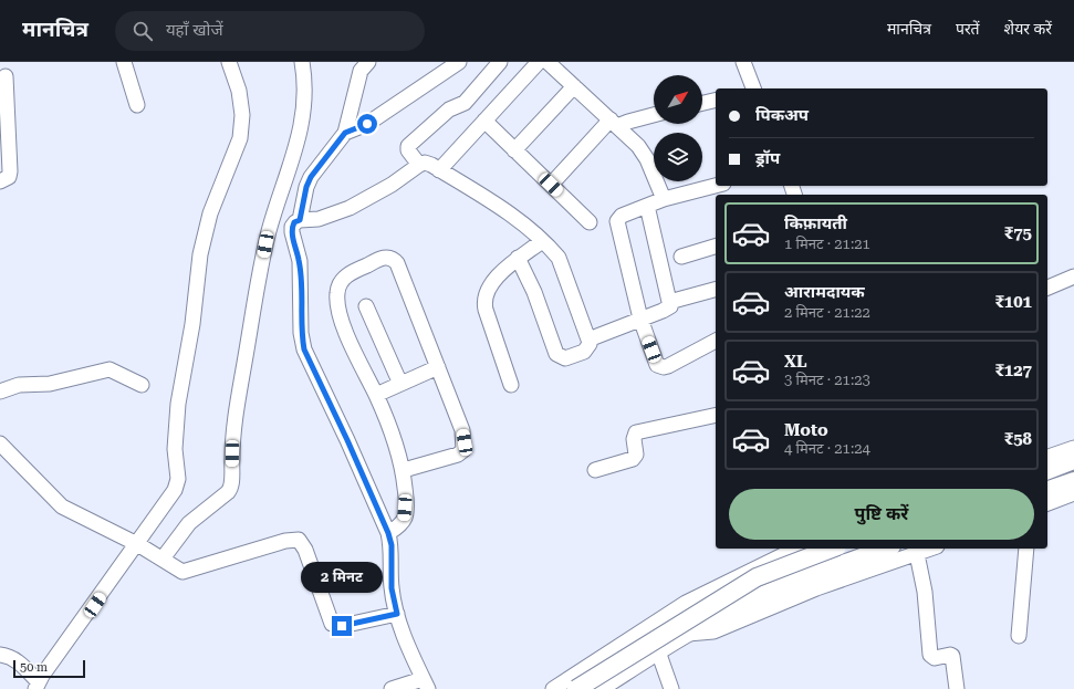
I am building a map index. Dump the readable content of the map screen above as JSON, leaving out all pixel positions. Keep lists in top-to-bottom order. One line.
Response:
{"scale_bar":"50 m","north":"top right","page":{"header":"मानचित्र","search":"यहाँ खोजें","nav":["मानचित्र","परतें","शेयर करें"],"banner":["पिकअप","ड्रॉप"],"list":[{"name":"किफ़ायती","note":"1 मिनट · 21:21","value":"₹75"},{"name":"आरामदायक","note":"2 मिनट · 21:22","value":"₹101"},{"name":"XL","note":"3 मिनट · 21:23","value":"₹127"},{"name":"Moto","note":"4 मिनट · 21:24","value":"₹58"}],"buttons":"पुष्टि करें","bubble":"2 मिनट","scale":"50 m"}}
